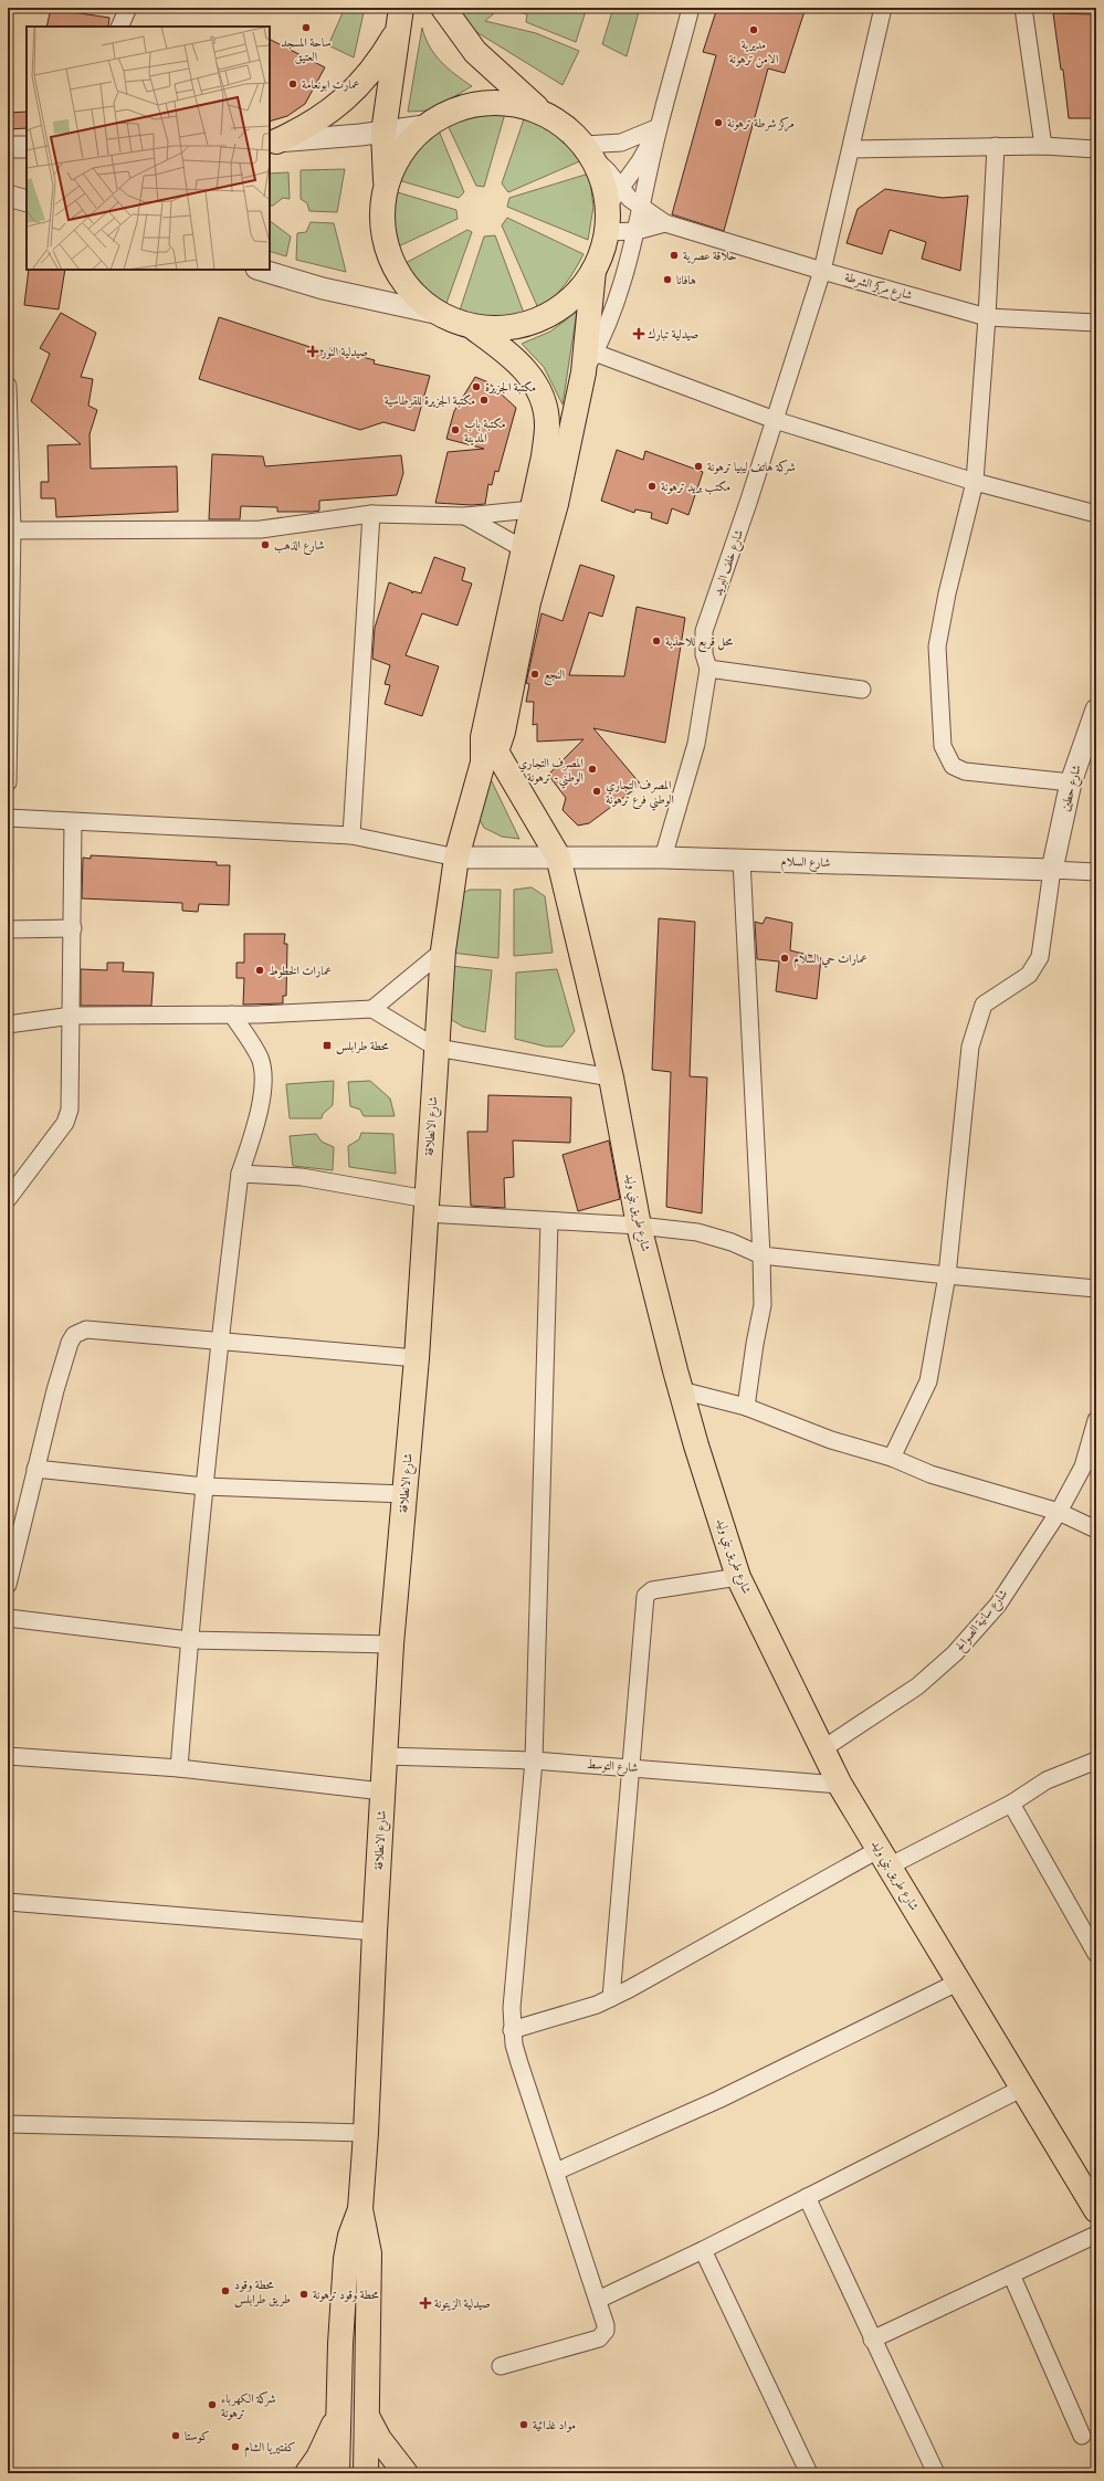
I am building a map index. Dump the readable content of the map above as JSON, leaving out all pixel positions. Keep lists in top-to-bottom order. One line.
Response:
{"streets":{"main road":["شارع الانطلاقة","شارع طريق بني وليد"],"street":["شارع مركز الشرطة","شارع خلف البريد","شارع حطين","شارع السلام","شارع سانية الصوالح","شارع التوسط"]},"crossings":[["شارع مركز الشرطة","شارع خلف البريد"],["شارع خلف البريد","شارع السلام"],["شارع حطين","شارع السلام"],["شارع السلام","شارع الانطلاقة"],["شارع السلام","شارع طريق بني وليد"],["شارع الانطلاقة","شارع طريق بني وليد"],["شارع الانطلاقة","شارع التوسط"],["شارع طريق بني وليد","شارع سانية الصوالح"],["شارع طريق بني وليد","شارع التوسط"]],"places":{"other":["ساحة المسجد العتيق","مديرية الامن ترهونة","عمارت ابونعامة","مركز شرطة ترهونة","حلاقة عصرية","هافانا","مكتبة الجزيرة","مكتبة الجزيرة للقرطاسية","مكتبة باب المدينة","شركة هاتف ليبيا ترهونة","مكتب بريد ترهونة","شارع الذهب","محل قربع للاحذية","النجع","المصرف التجاري الوطني- ترهونة","المصرف التجاري الوطني فرع ترهونة","عمارات حي السلام","عمارات الخطوط","محطة وقود طريق طرابلس","محطة وقود ترهونة","شركة الكهرباء ترهونة","مواد غذائية","كوستا","كفتيريا الشام"],"health":["صيدلية تبارك","صيدلية النور","صيدلية الزيتونة"],"transit":["محطة طرابلس"]}}
